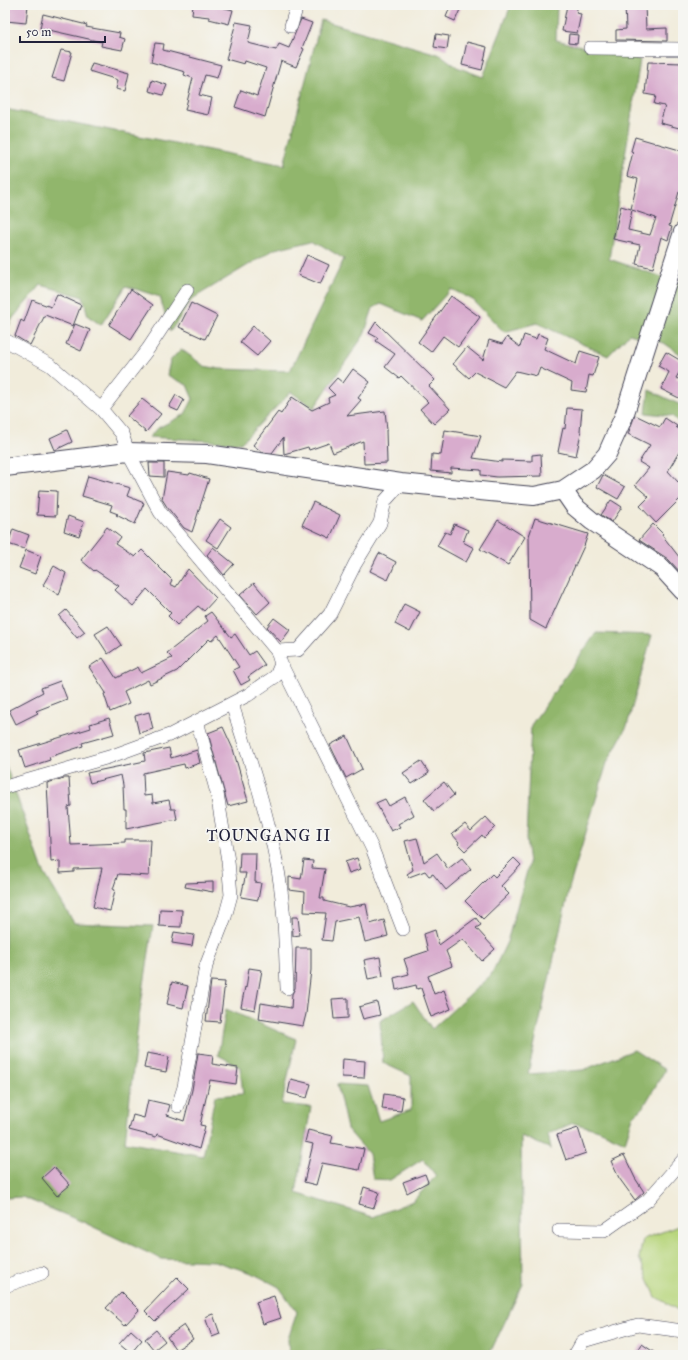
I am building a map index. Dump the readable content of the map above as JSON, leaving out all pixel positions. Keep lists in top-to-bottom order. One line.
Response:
{"districts":["TOUNGANG II"],"scale_bar":"50 m"}
